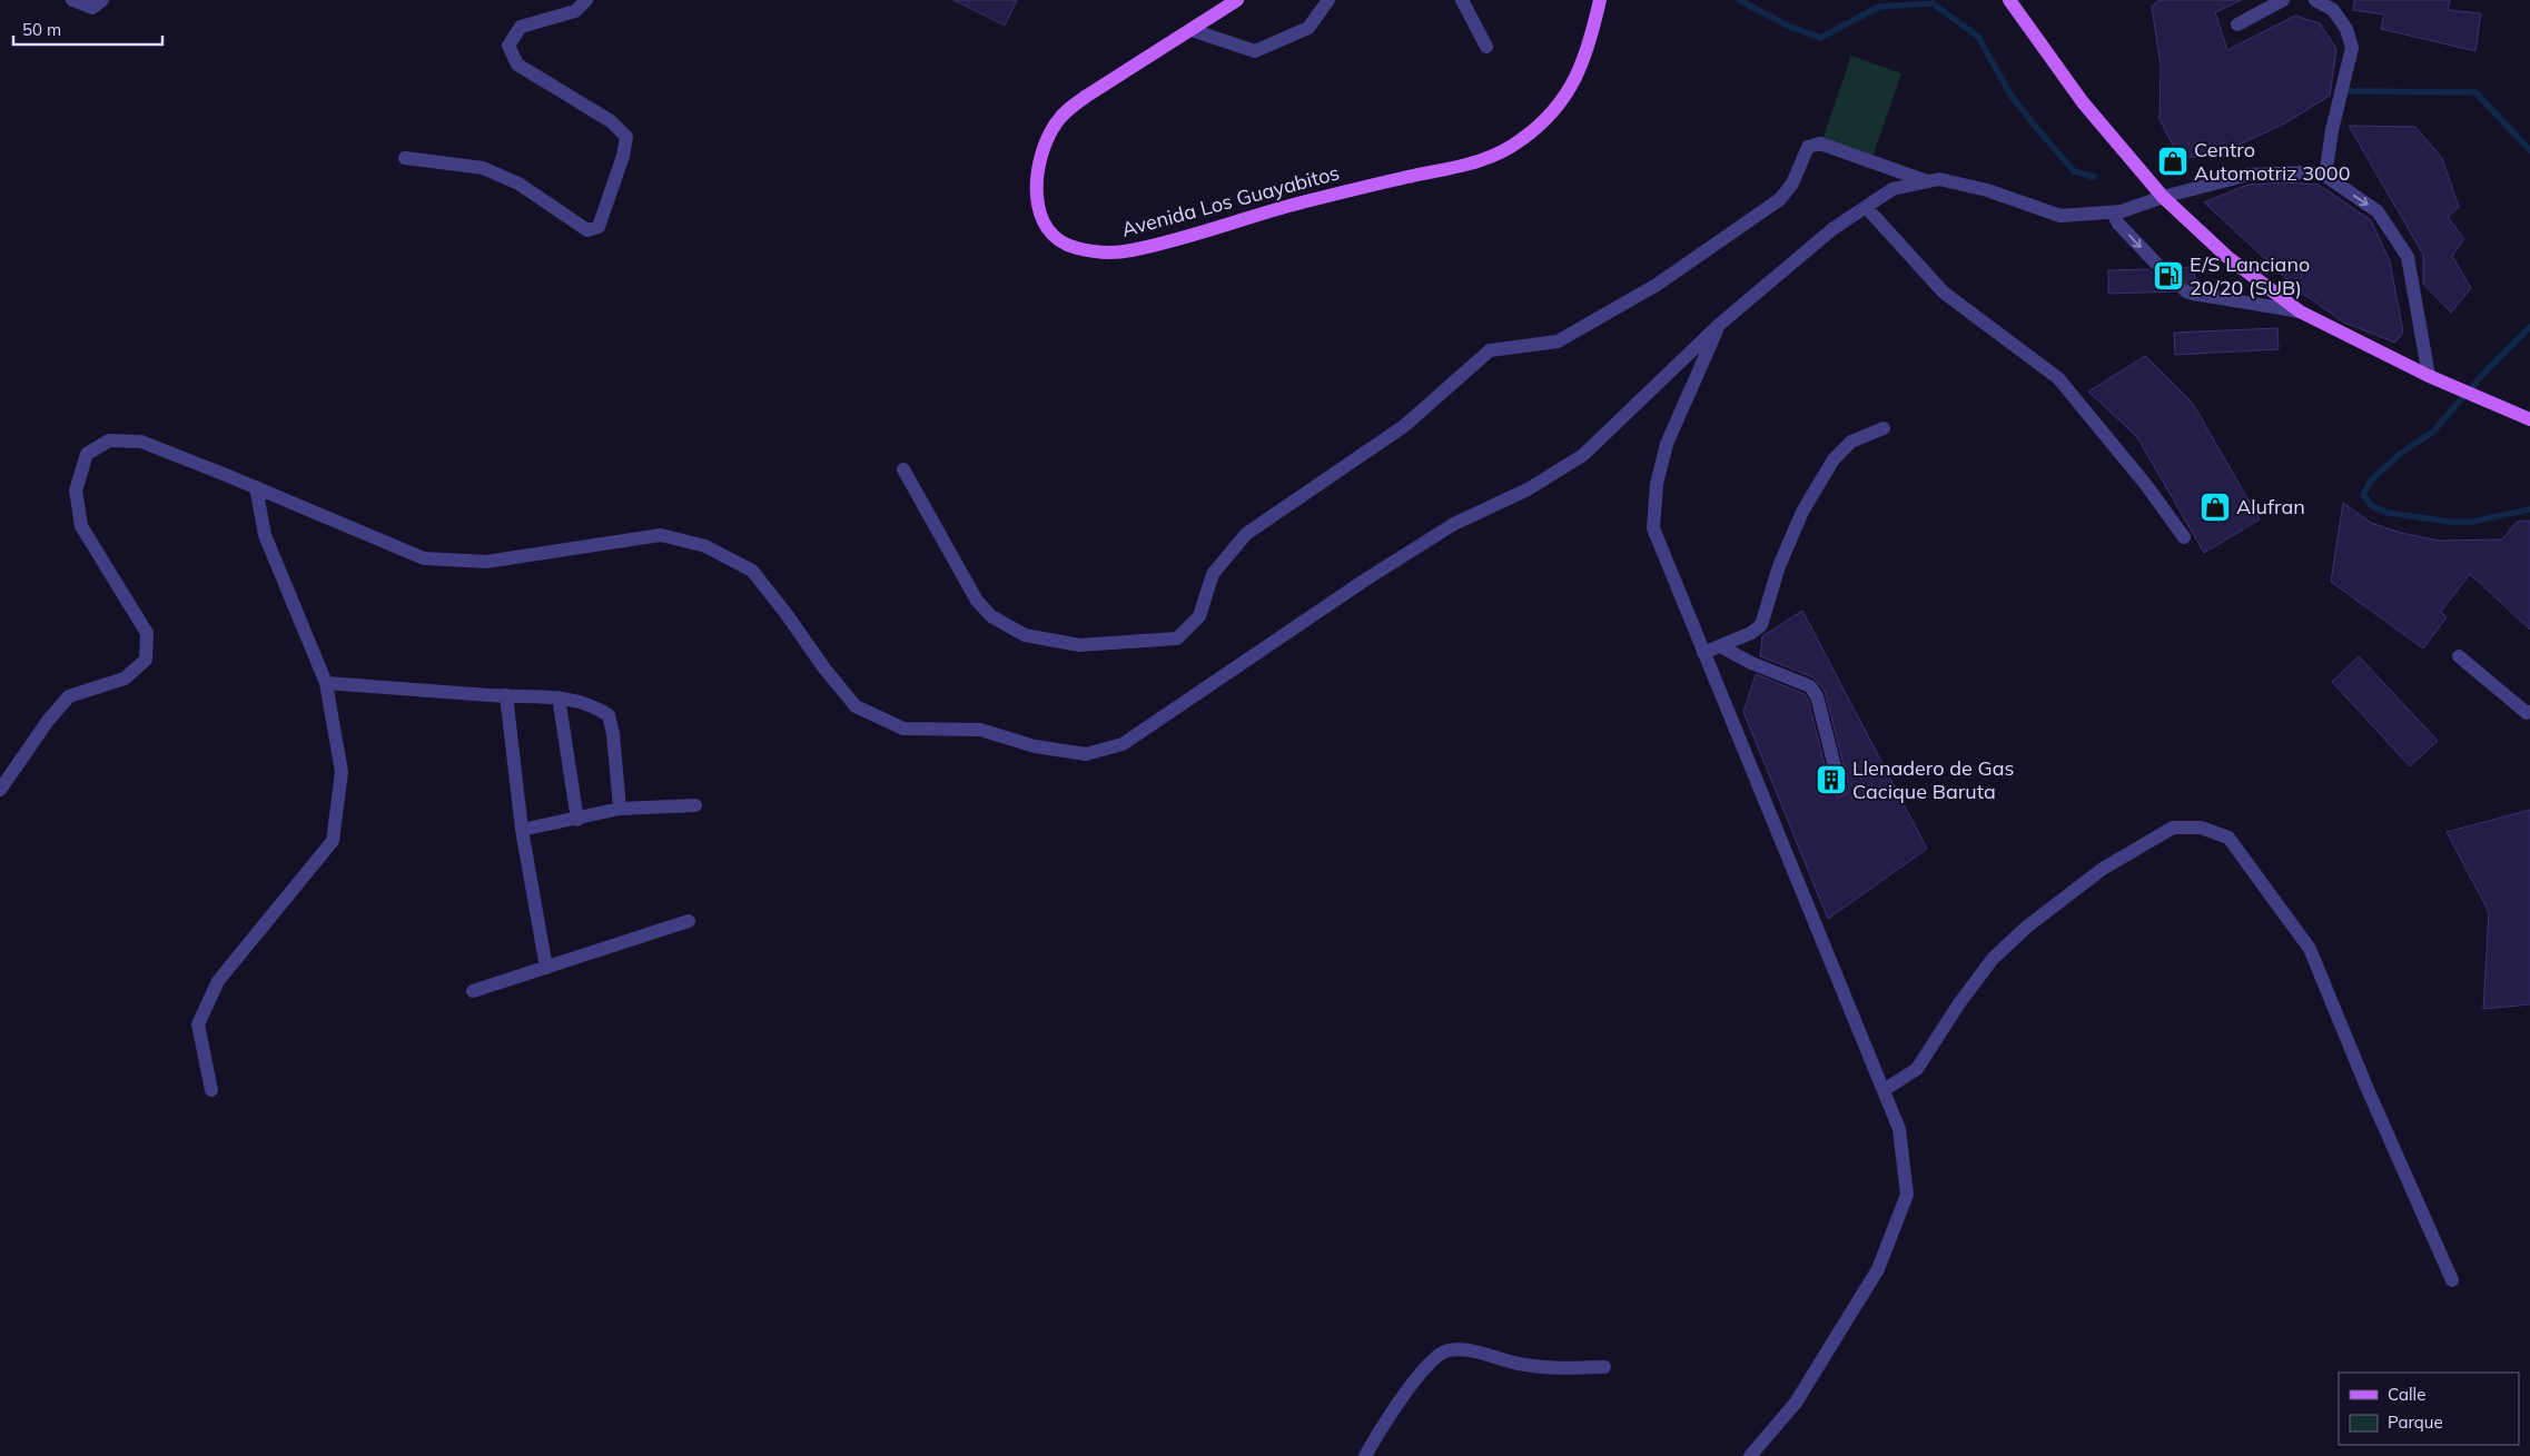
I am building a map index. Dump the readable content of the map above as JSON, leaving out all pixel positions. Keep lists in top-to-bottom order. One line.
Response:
{"streets":{"main road":["Avenida Los Guayabitos"]},"places":{"shop":["Centro Automotriz 3000","Alufran"],"fuel station":["E/S Lanciano 20/20 (SUB)"],"building":["Llenadero de Gas Cacique Baruta"]},"legend":["Calle","Parque"],"scale_bar":"50 m"}
